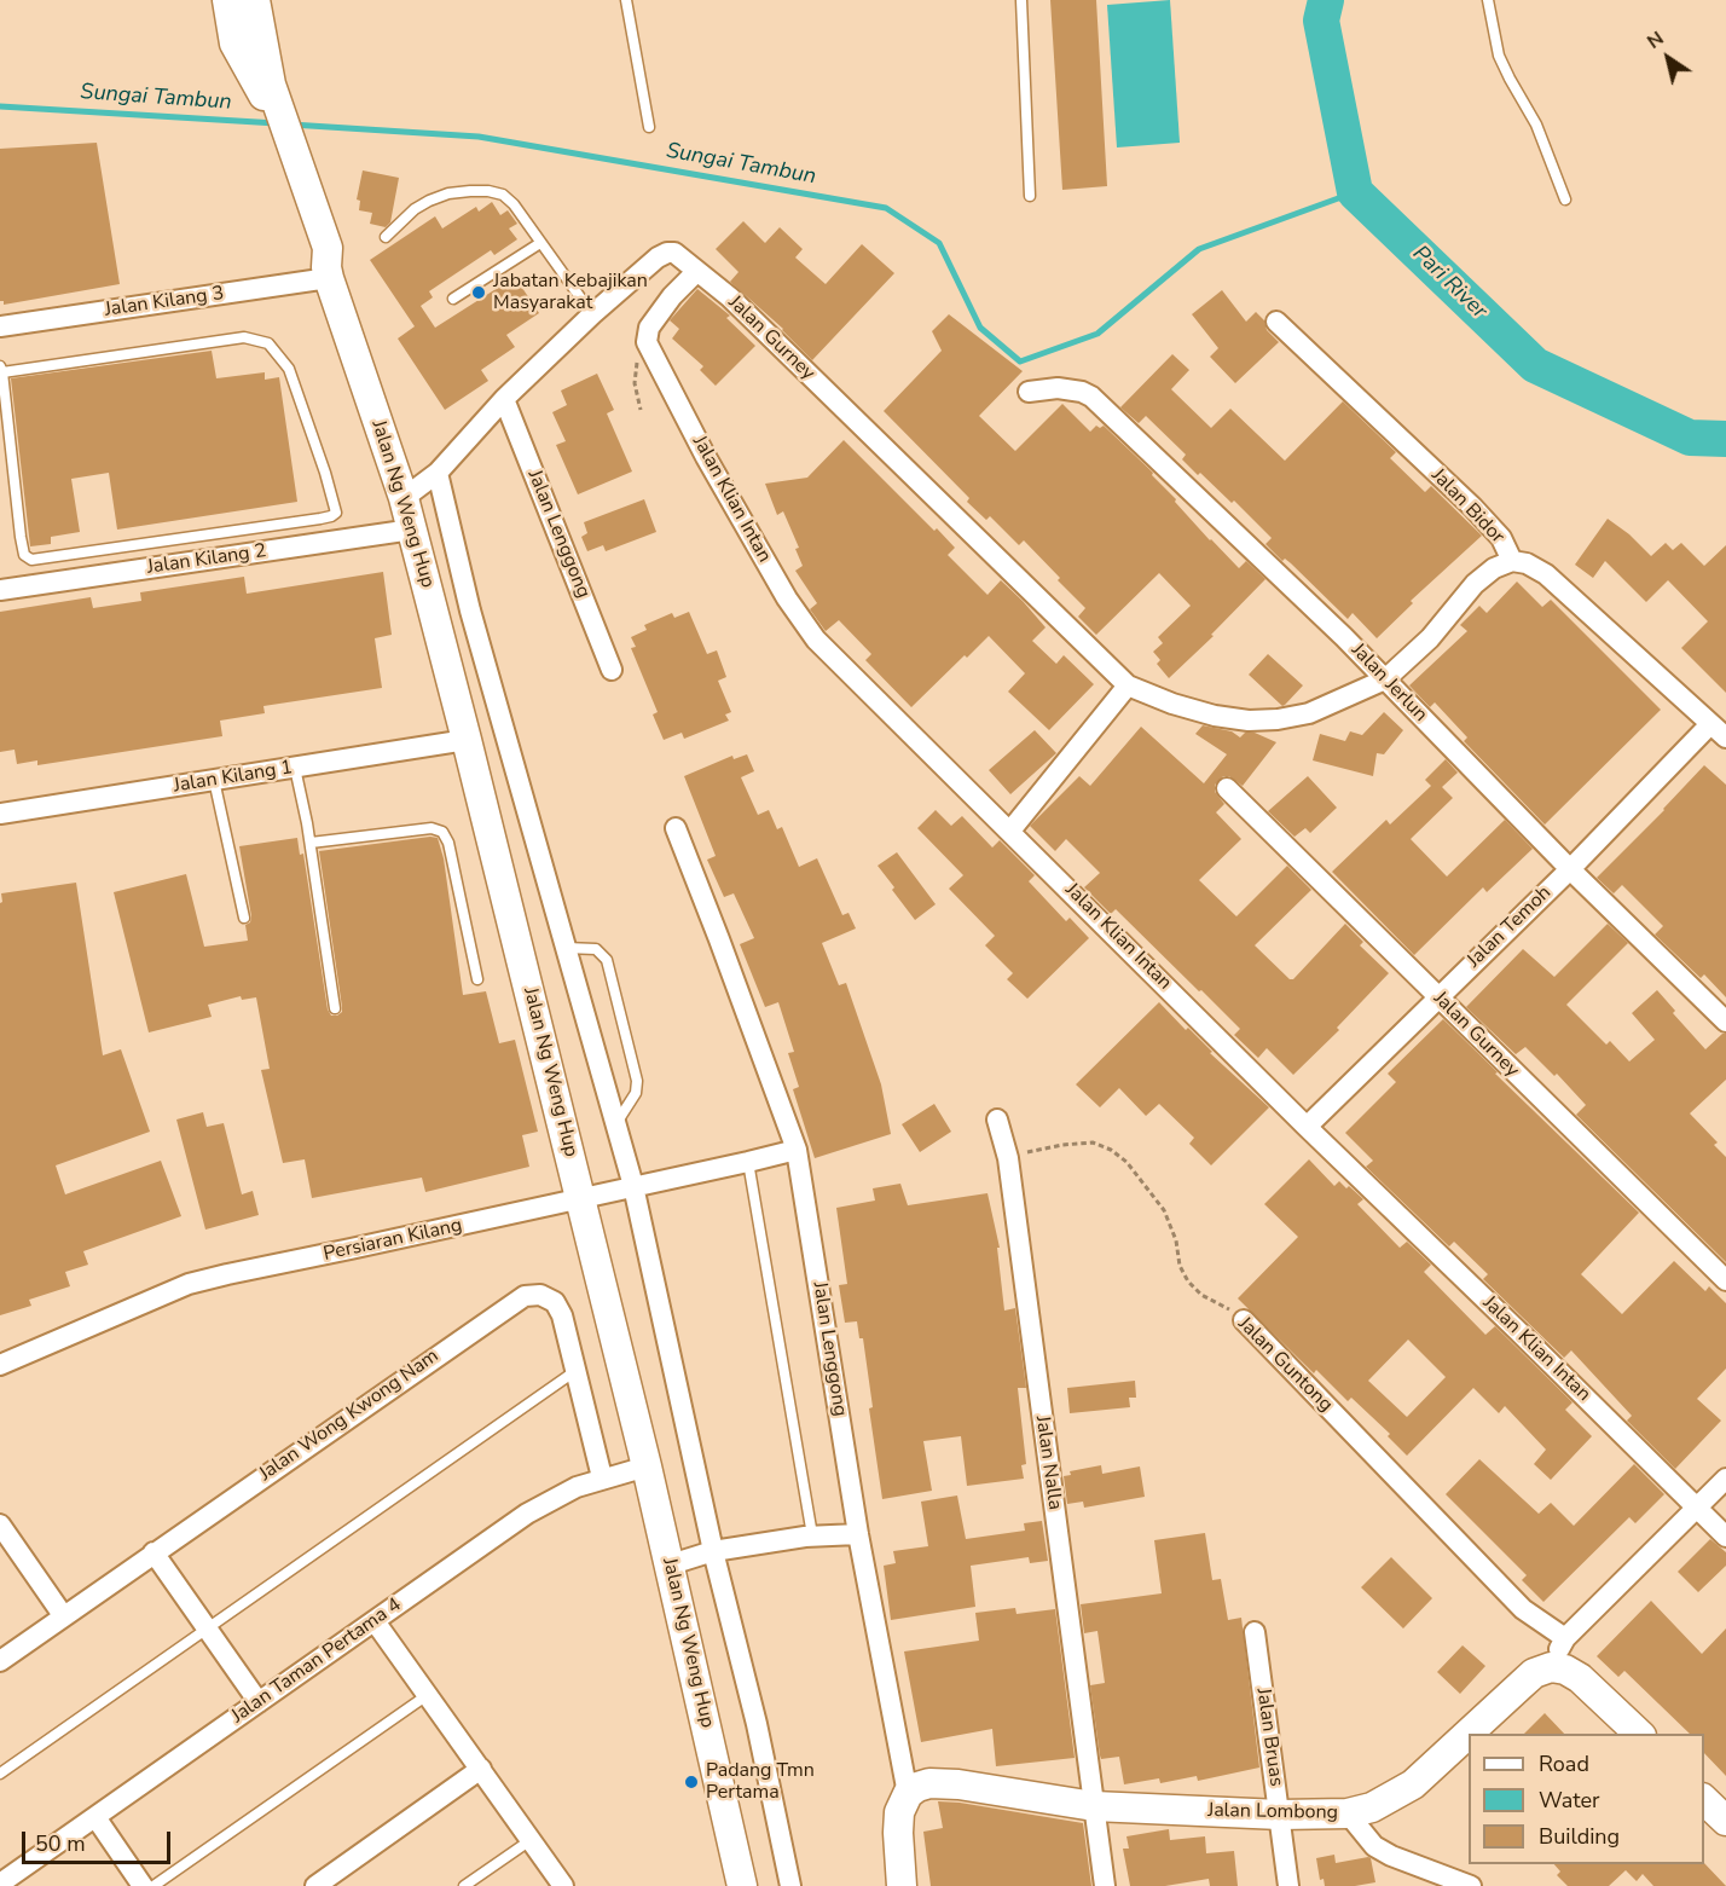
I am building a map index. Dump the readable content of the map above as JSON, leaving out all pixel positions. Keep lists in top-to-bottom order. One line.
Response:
{"streets":{"main road":["Jalan Ng Weng Hup","Jalan Lenggong","Jalan Lombong"],"street":["Jalan Kilang 3","Jalan Gurney","Jalan Klian Intan","Jalan Bidor","Jalan Kilang 2","Jalan Jerlun","Jalan Kilang 1","Jalan Temoh","Persiaran Kilang","Jalan Guntong","Jalan Wong Kwong Nam","Jalan Nalla","Jalan Taman Pertama 4","Jalan Bruas"]},"crossings":[["Jalan Kilang 3","Jalan Ng Weng Hup"],["Jalan Gurney","Jalan Ng Weng Hup"],["Jalan Gurney","Jalan Lenggong"],["Jalan Gurney","Jalan Temoh"],["Jalan Klian Intan","Jalan Temoh"],["Jalan Ng Weng Hup","Jalan Kilang 2"],["Jalan Ng Weng Hup","Jalan Kilang 1"],["Jalan Ng Weng Hup","Persiaran Kilang"],["Jalan Ng Weng Hup","Jalan Taman Pertama 4"],["Jalan Bidor","Jalan Temoh"],["Jalan Lenggong","Persiaran Kilang"],["Jalan Lenggong","Jalan Lombong"],["Jalan Jerlun","Jalan Temoh"],["Jalan Guntong","Jalan Nalla"],["Jalan Wong Kwong Nam","Jalan Taman Pertama 4"],["Jalan Nalla","Jalan Lombong"],["Jalan Bruas","Jalan Lombong"]],"water":["Sungai Tambun","Pari River"],"places":["Jabatan Kebajikan Masyarakat","Padang Tmn Pertama"],"legend":["Road","Water","Building"],"scale_bar":"50 m","north":"top left"}
